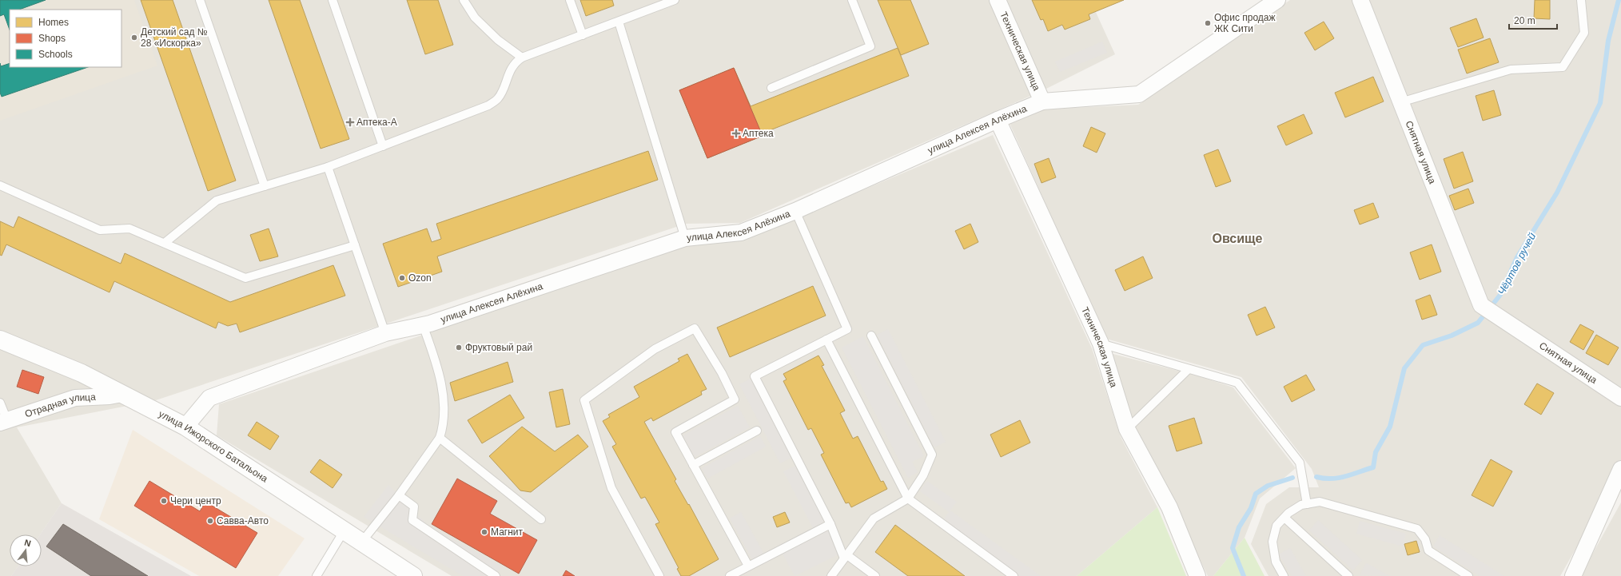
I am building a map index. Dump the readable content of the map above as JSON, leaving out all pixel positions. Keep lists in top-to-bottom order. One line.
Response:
{"streets":{"street":["Техническая улица","улица Алексея Алёхина","Снятная улица","Отрадная улица","улица Ижорского Батальона"]},"crossings":[["Техническая улица","улица Алексея Алёхина"],["улица Алексея Алёхина","улица Ижорского Батальона"],["Отрадная улица","улица Ижорского Батальона"]],"districts":["Овсище"],"water":["Чёртов ручей"],"places":{"other":["Офис продаж ЖК Сити","Детский сад № 28 «Искорка»","Ozon","Фруктовый рай","Чери центр","Савва-Авто","Магнит"],"health":["Аптека-А","Аптека"]},"legend":["Homes","Shops","Schools"],"scale_bar":"20 m","north":"top"}
